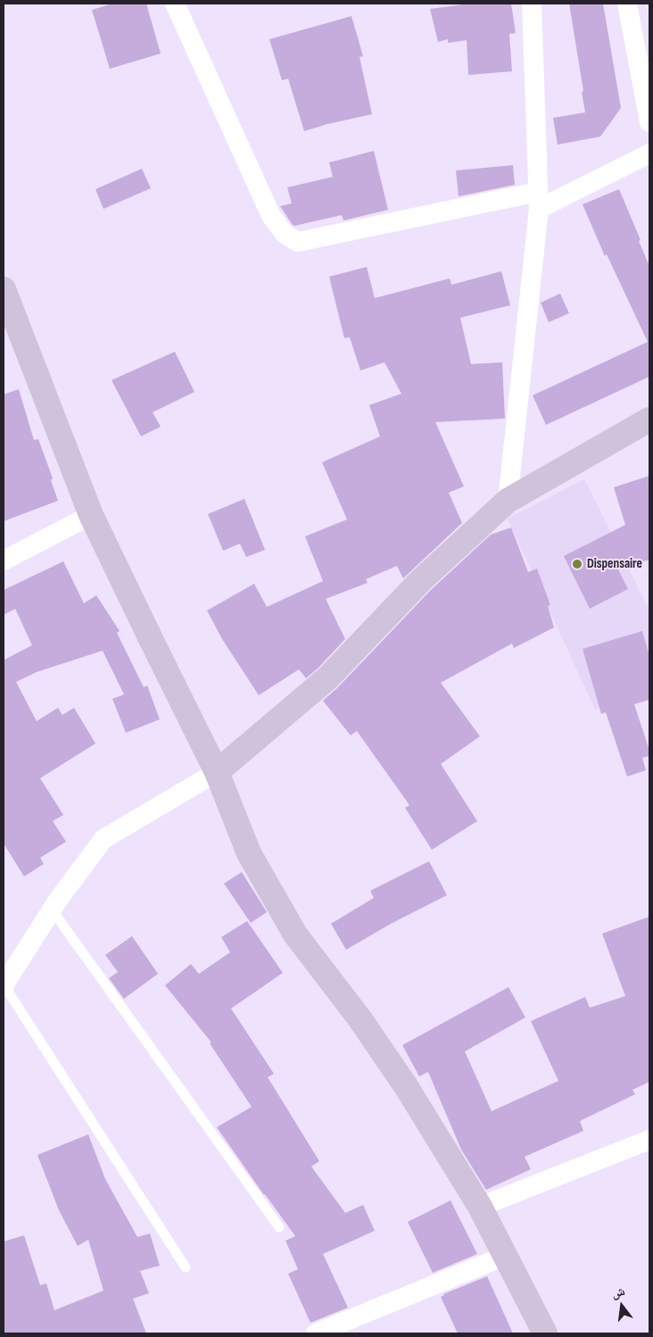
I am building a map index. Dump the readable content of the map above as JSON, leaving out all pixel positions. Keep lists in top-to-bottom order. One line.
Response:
{"places":["Dispensaire"],"north":"top"}
